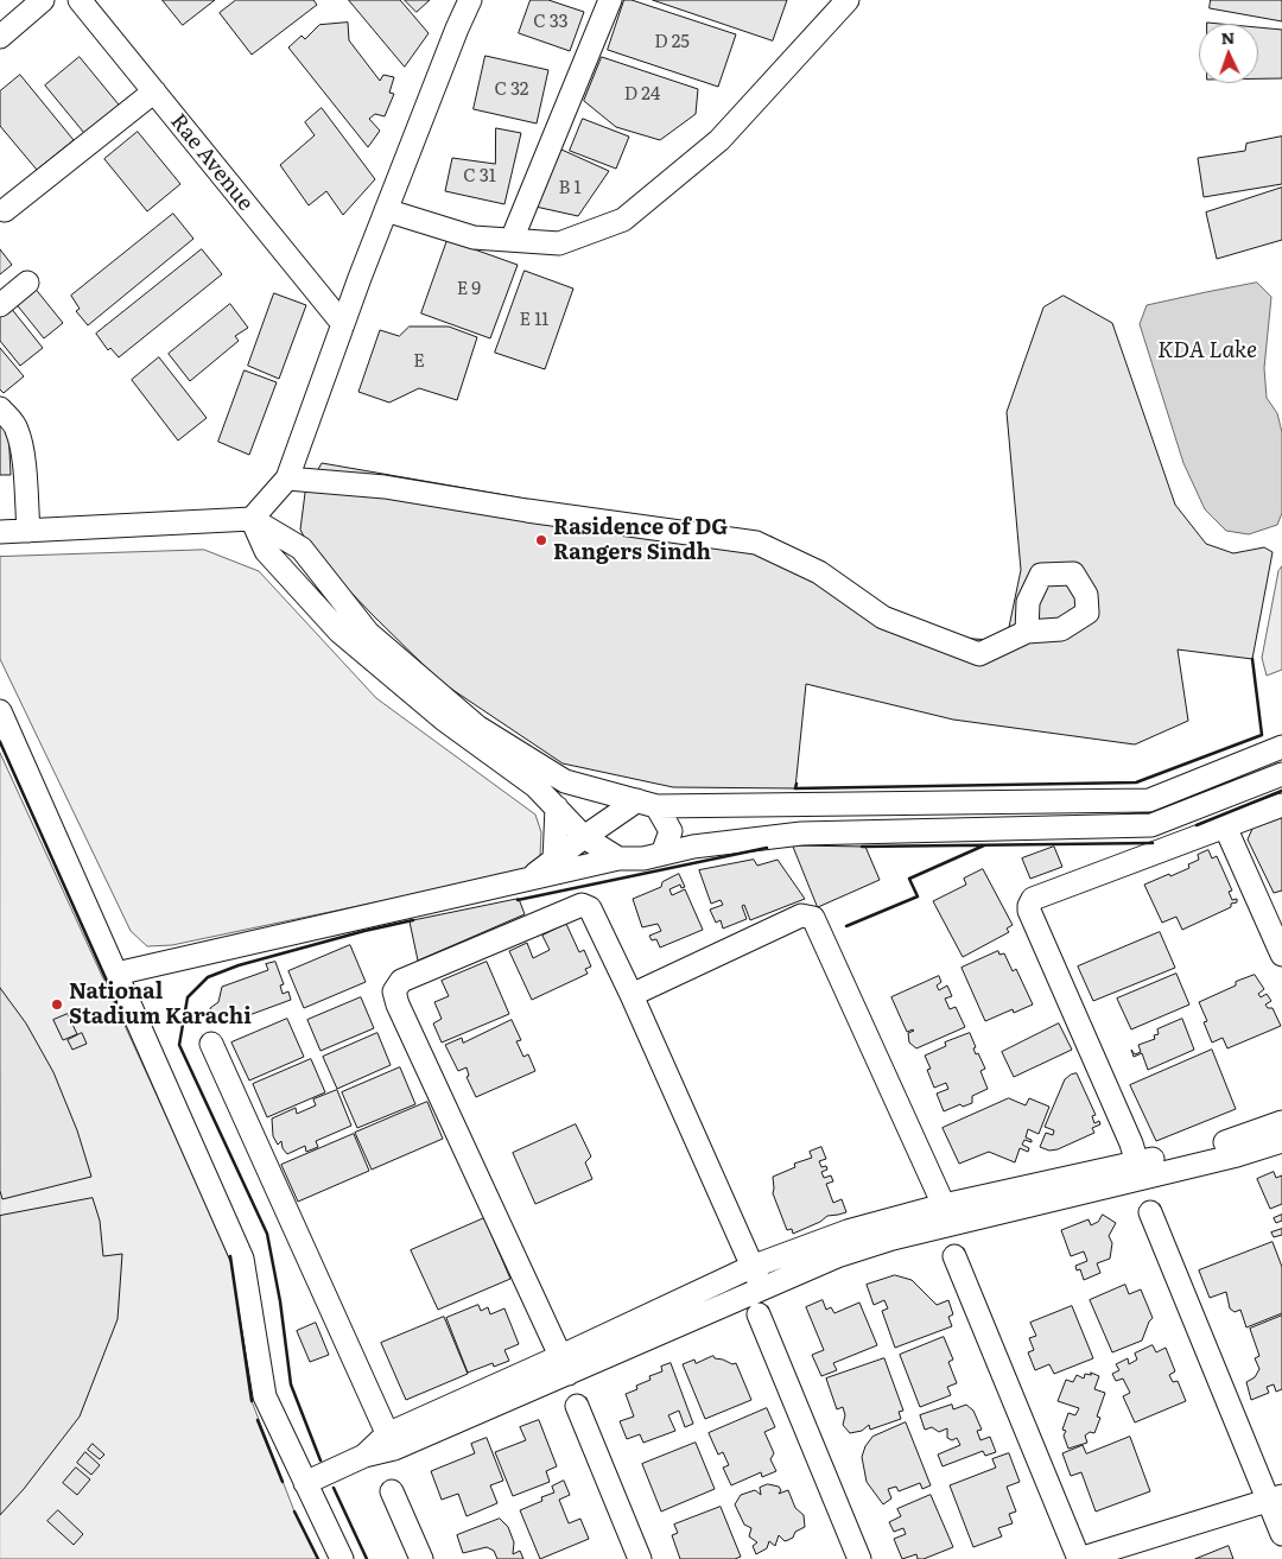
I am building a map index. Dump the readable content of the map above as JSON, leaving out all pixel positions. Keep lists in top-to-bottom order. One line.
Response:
{"streets":{"street":["Rae Avenue"]},"water":["KDA Lake"],"places":["Rasidence of DG Rangers Sindh","National Stadium Karachi"],"house_numbers":["C 33","D 25","C 32","D 24","C 31","B 1","E 9","E 11","E"],"north":"top"}
